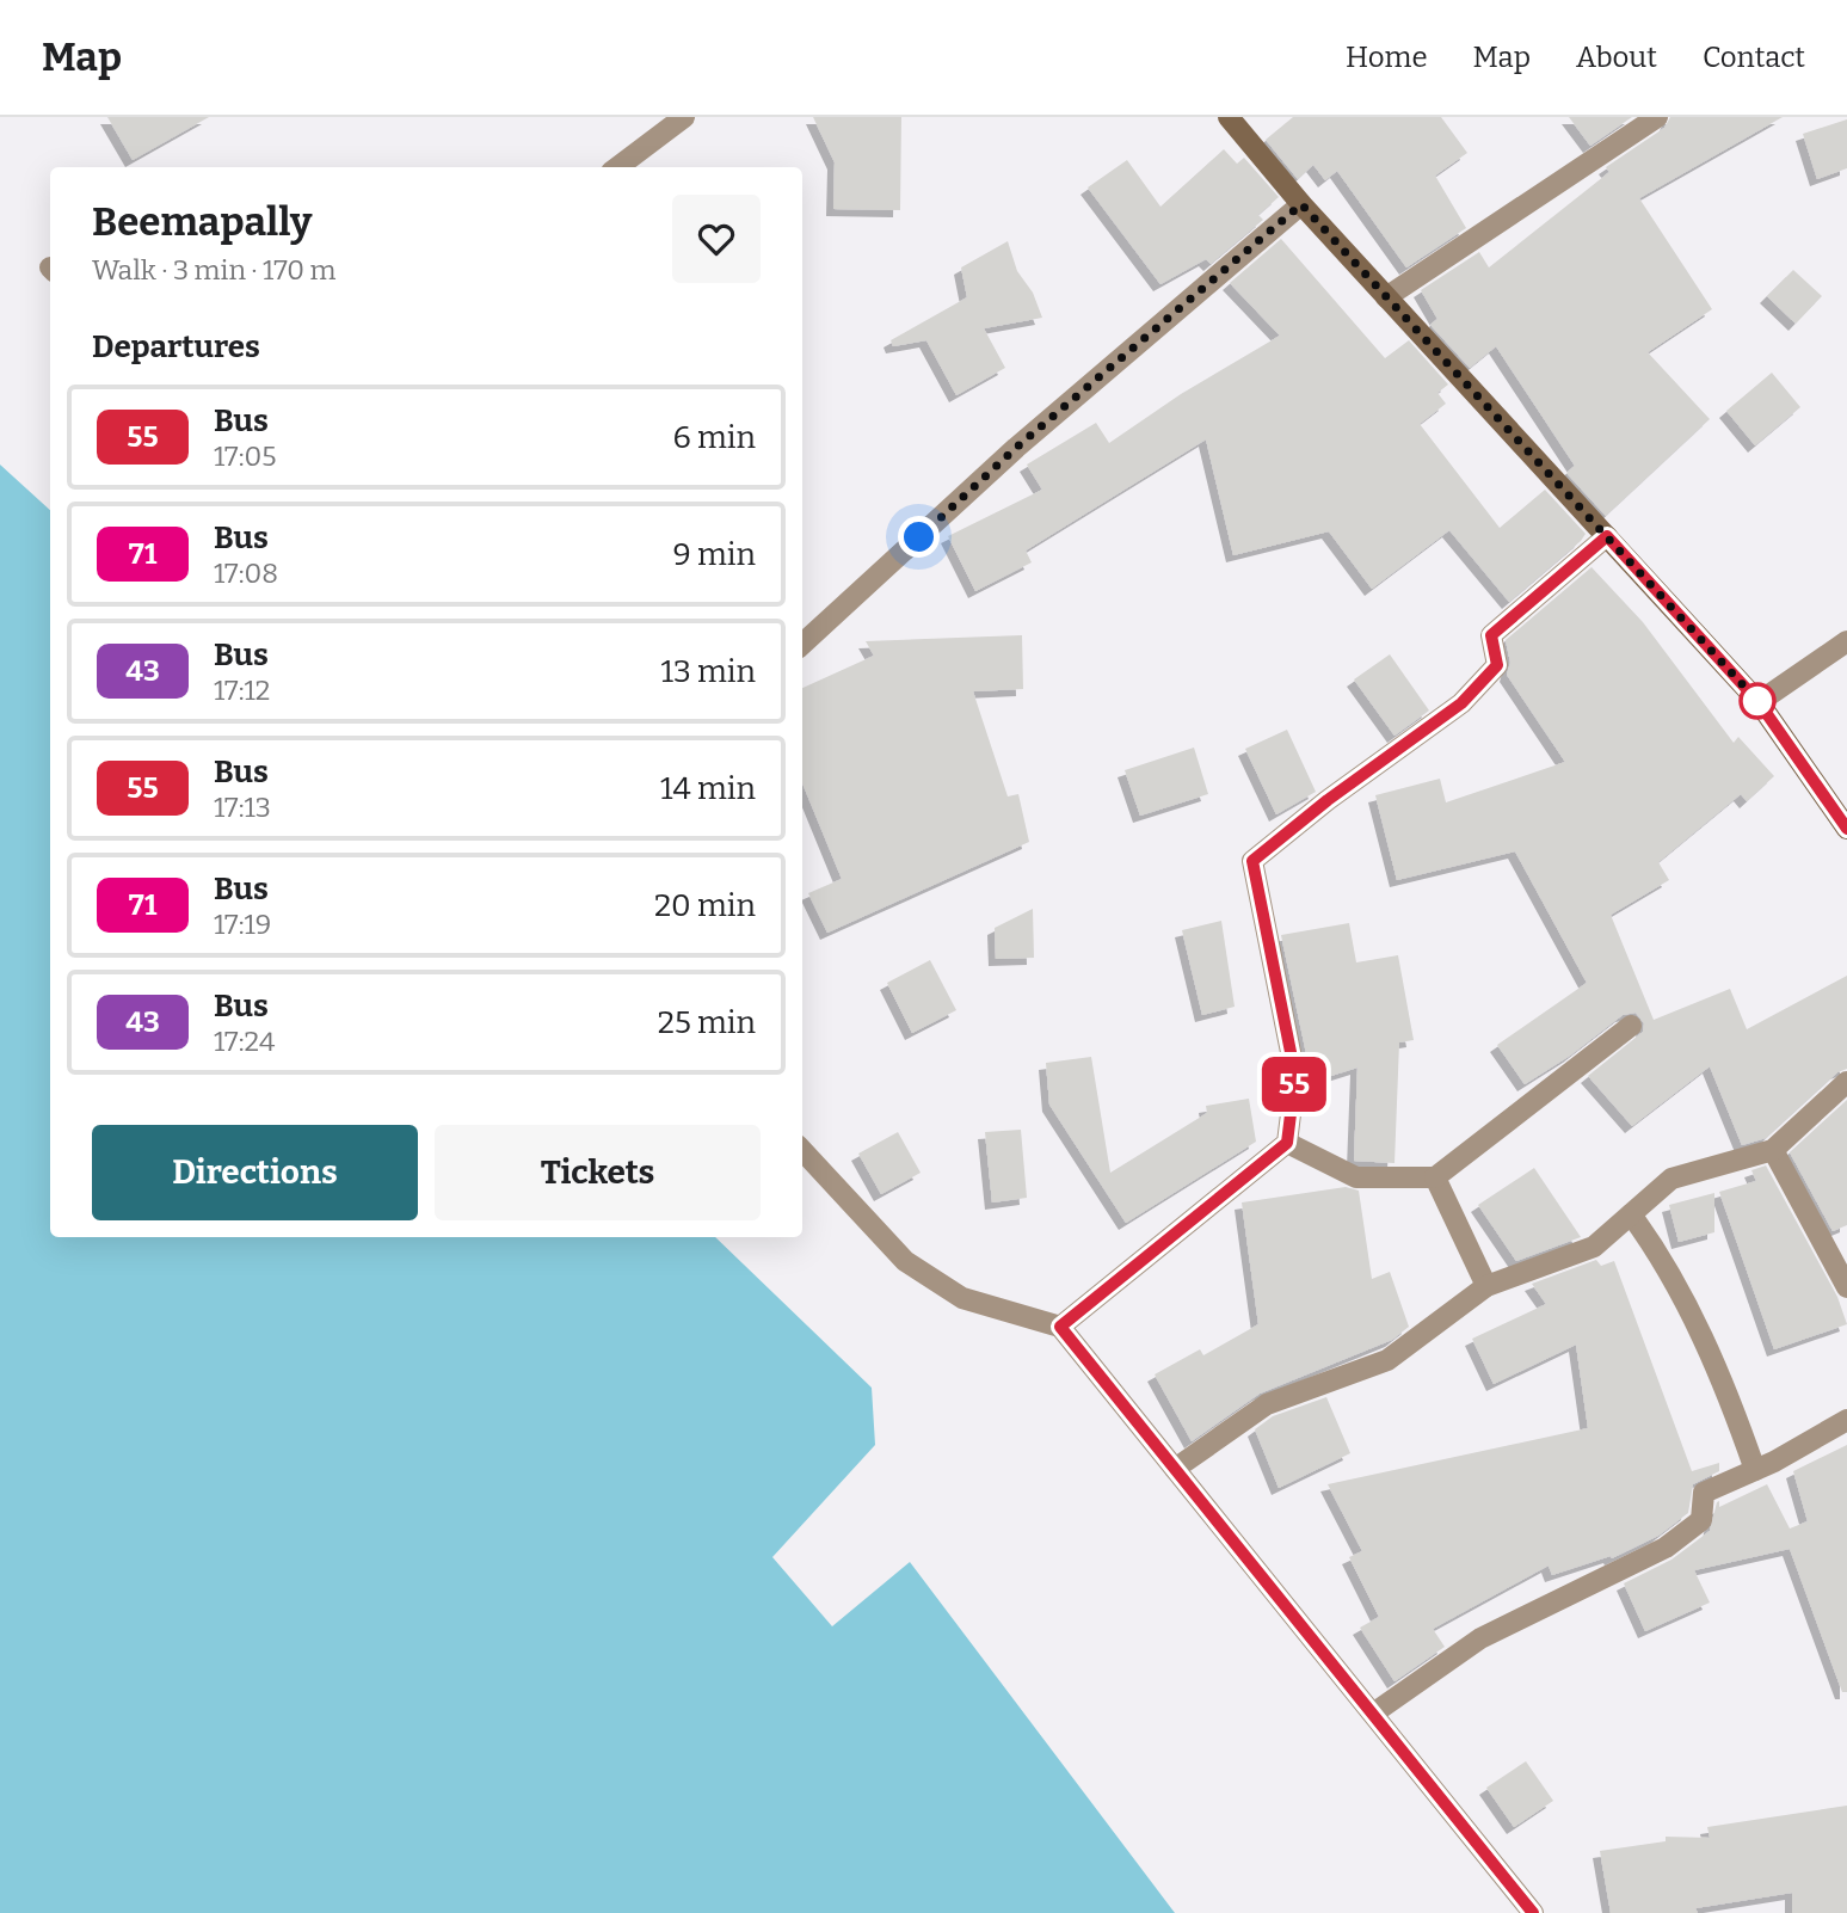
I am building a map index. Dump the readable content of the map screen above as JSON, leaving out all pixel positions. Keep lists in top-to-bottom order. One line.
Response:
{"lines":["bus line 55"],"page":{"header":"Map","nav":["Home","Map","About","Contact"],"on_map":"55","heading":[["Beemapally","Walk · 3 min · 170 m"],"Departures"],"list":[{"mark":"55","name":"Bus","note":"17:05","value":"6 min"},{"mark":"71","name":"Bus","note":"17:08","value":"9 min"},{"mark":"43","name":"Bus","note":"17:12","value":"13 min"},{"mark":"55","name":"Bus","note":"17:13","value":"14 min"},{"mark":"71","name":"Bus","note":"17:19","value":"20 min"},{"mark":"43","name":"Bus","note":"17:24","value":"25 min"}],"buttons":["Directions","Tickets"]}}
